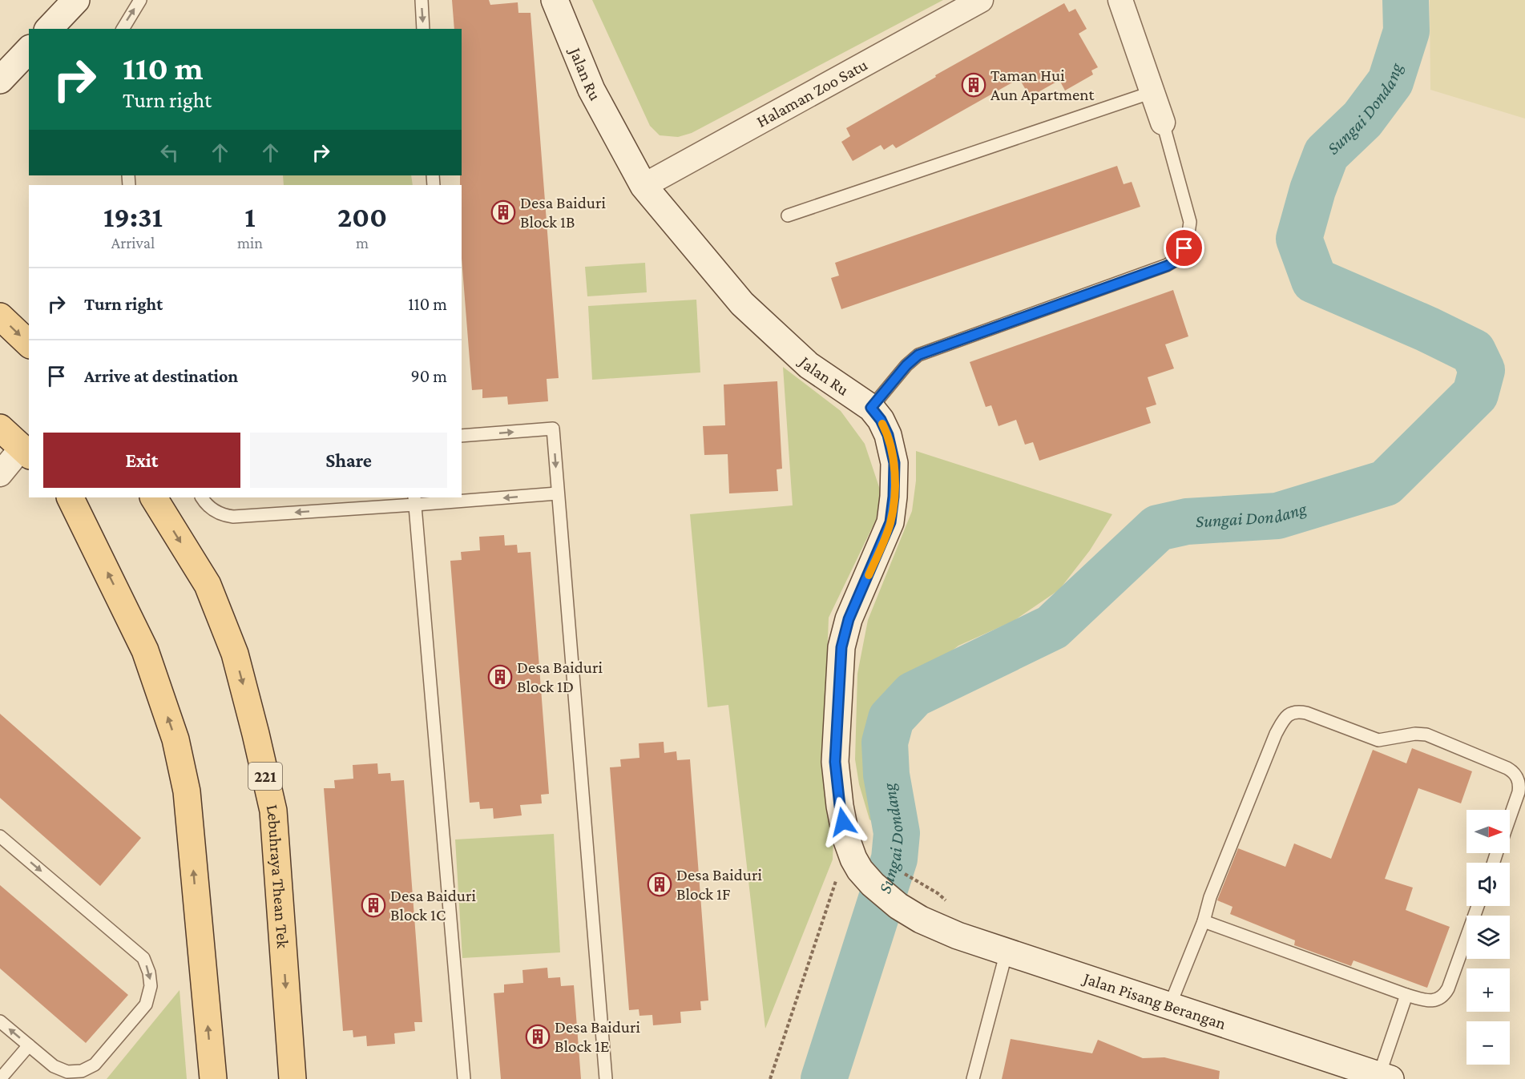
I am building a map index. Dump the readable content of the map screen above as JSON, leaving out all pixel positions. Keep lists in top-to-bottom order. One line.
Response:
{"streets":{"main road":["221","Lebuhraya Thean Tek"],"street":["Jalan Ru","Halaman Zoo Satu","Jalan Pisang Berangan"]},"crossings":[["Jalan Ru","Halaman Zoo Satu"],["Jalan Ru","Jalan Pisang Berangan"]],"water":["Sungai Dondang"],"places":{"building":["Taman Hui Aun Apartment","Desa Baiduri Block 1B","Desa Baiduri Block 1D","Desa Baiduri Block 1F","Desa Baiduri Block 1C","Desa Baiduri Block 1E"]},"north":"right","page":{"turn":["110 m","Turn right"],"eta":["19:31","Arrival","1","min","200","m"],"list":[{"name":"Turn right","value":"110 m"},{"name":"Arrive at destination","value":"90 m"}],"buttons":["Exit","Share"],"map_buttons":["+","−"]}}
